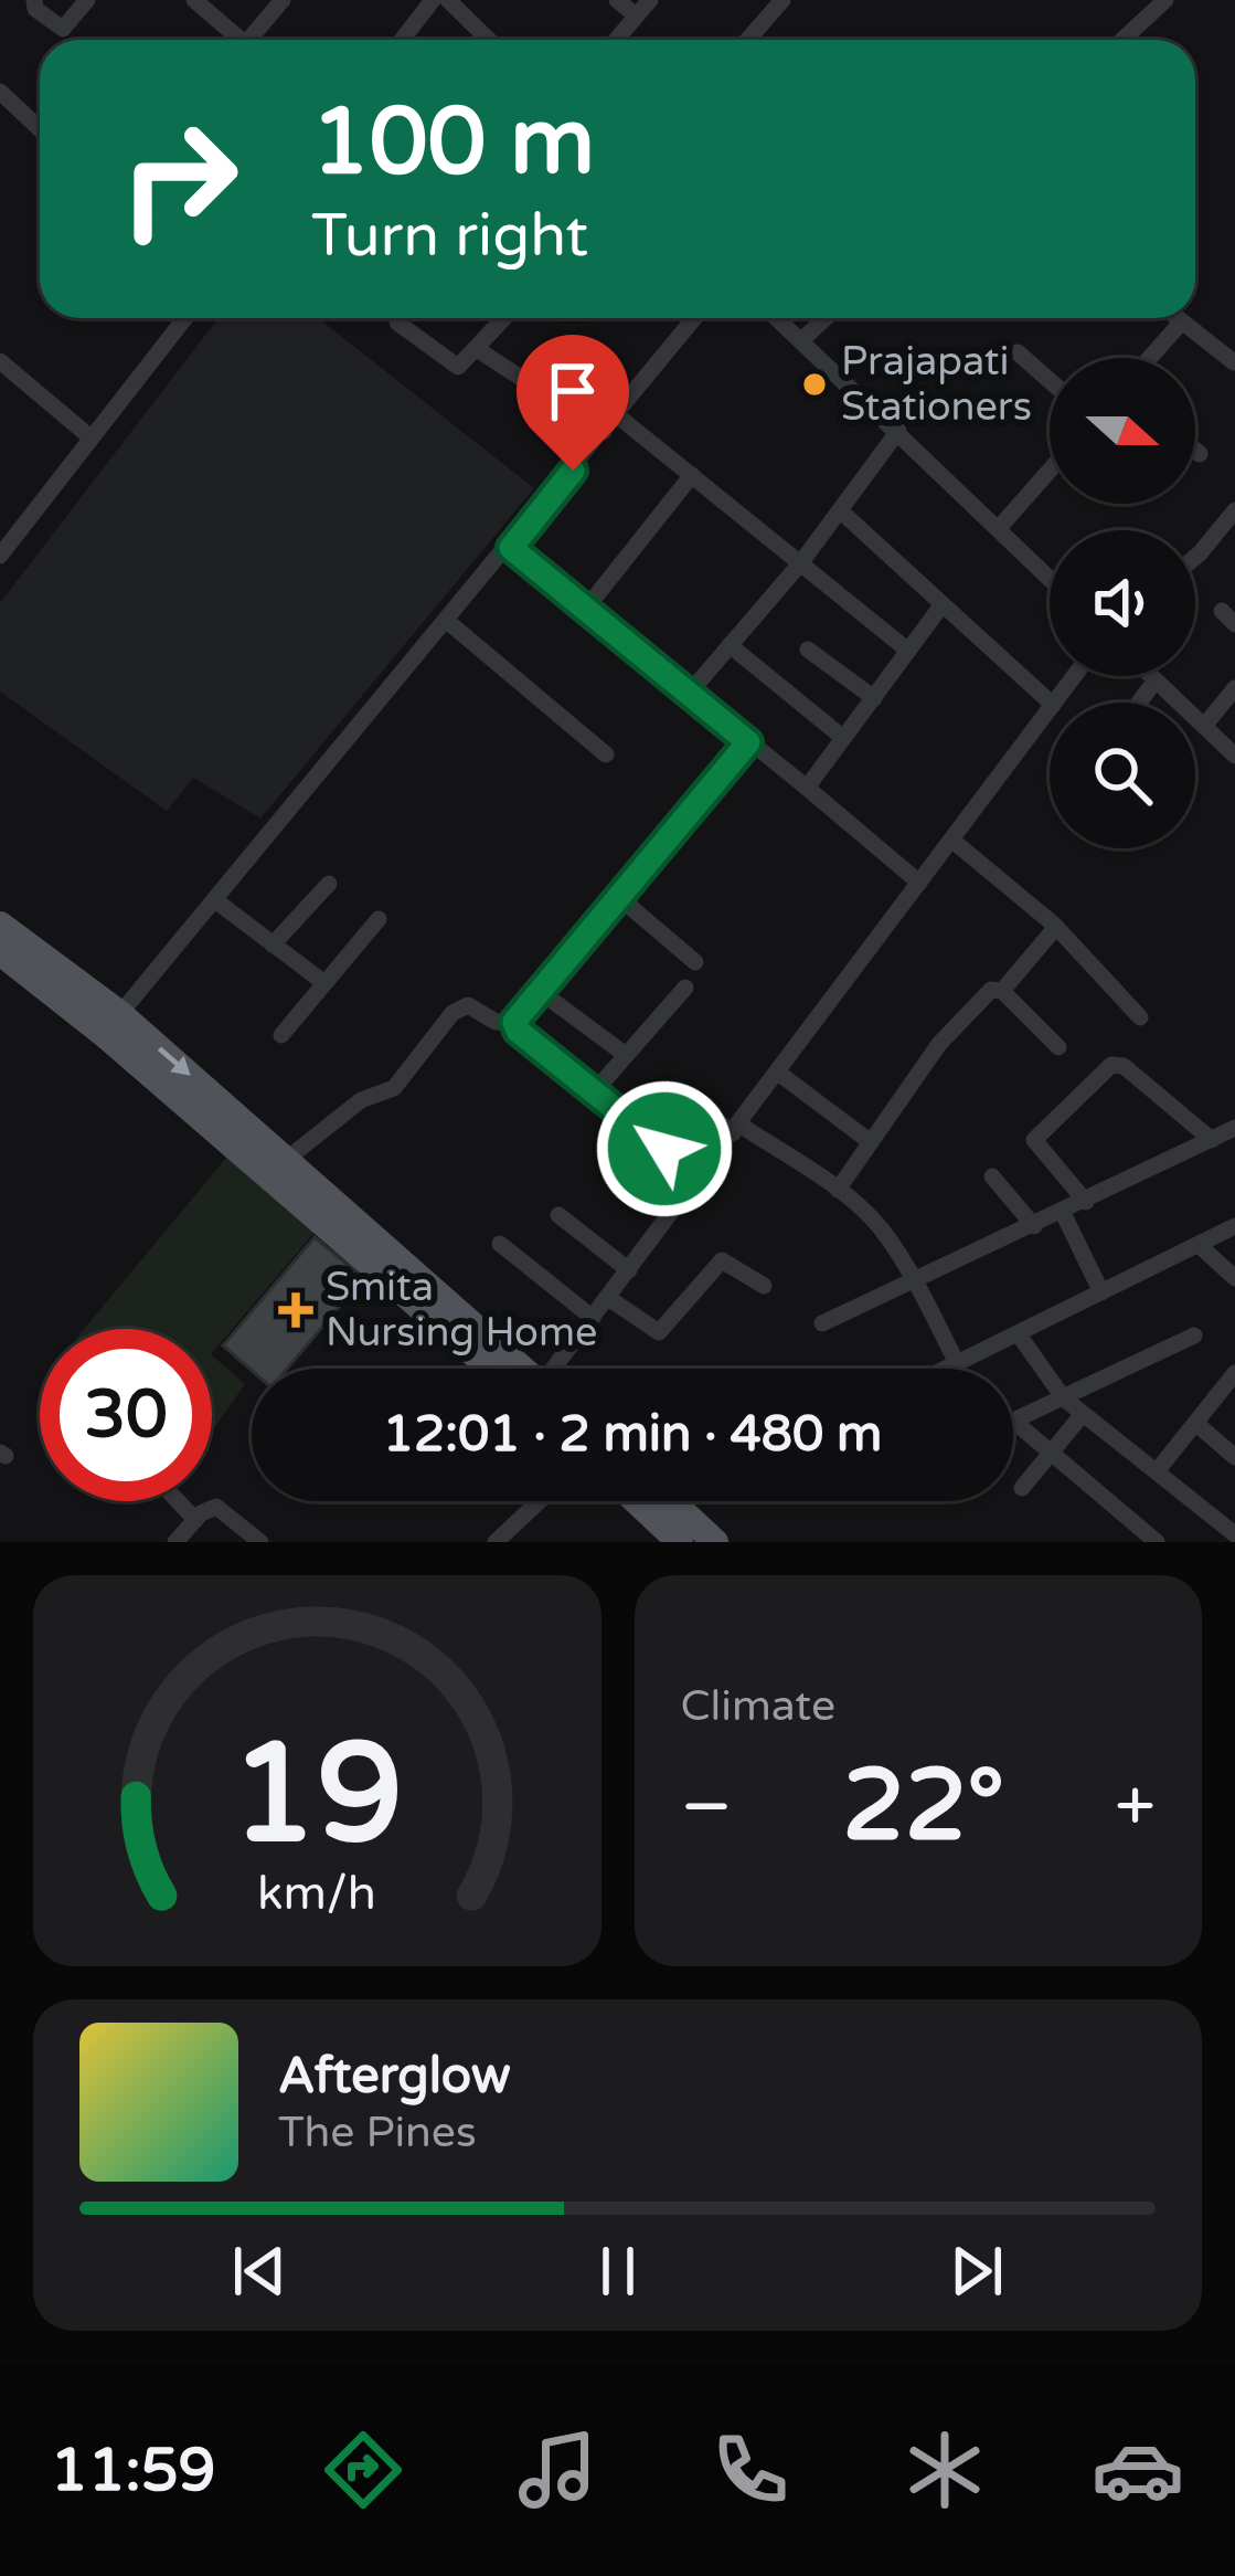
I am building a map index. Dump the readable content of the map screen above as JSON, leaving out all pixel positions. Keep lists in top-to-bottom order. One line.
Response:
{"places":{"other":["Prajapati Stationers"],"health":["Smita Nursing Home"]},"north":"right","page":{"turn":["100 m","Turn right"],"limit":"30","trip":"12:01 · 2 min · 480 m","tile":"Climate","heat":["−","22°","+"],"song":["Afterglow","The Pines"],"tabs":"11:59","gauge":["19","km/h"]}}
